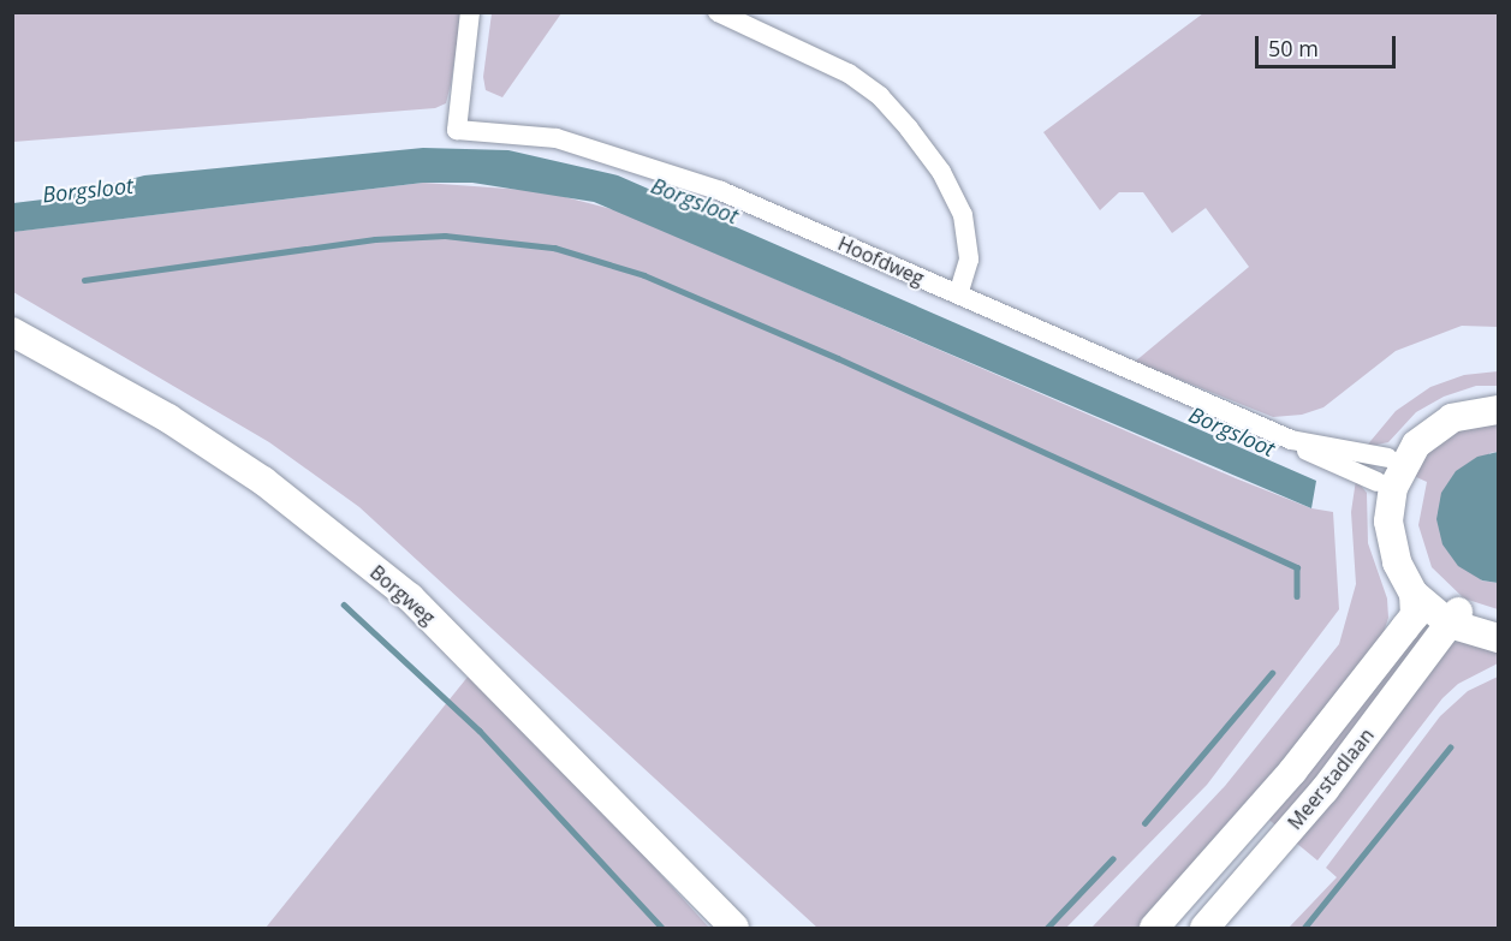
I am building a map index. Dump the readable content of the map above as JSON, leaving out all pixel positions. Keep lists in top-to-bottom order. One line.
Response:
{"streets":{"main road":["Borgweg","Meerstadlaan"],"street":["Hoofdweg"]},"water":["Borgsloot"],"scale_bar":"50 m"}
